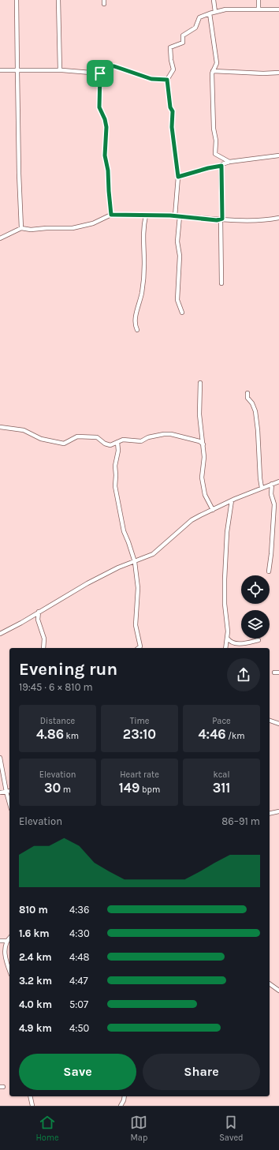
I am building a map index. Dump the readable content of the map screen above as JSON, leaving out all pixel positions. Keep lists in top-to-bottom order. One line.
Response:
{"page":{"heading":["Evening run","19:45 · 6 × 810 m"],"stats":[["Distance","4.86 km"],["Time","23:10"],["Pace","4:46 /km"],["Elevation","30 m"],["Heart rate","149 bpm"],["kcal","311"]],"chart":["Elevation","86–91 m"],"list":[{"name":"810 m","note":"4:36"},{"name":"1.6 km","note":"4:30"},{"name":"2.4 km","note":"4:48"},{"name":"3.2 km","note":"4:47"},{"name":"4.0 km","note":"5:07"},{"name":"4.9 km","note":"4:50"}],"buttons":["Save","Share"],"tabs":["Home","Map","Saved"]}}
